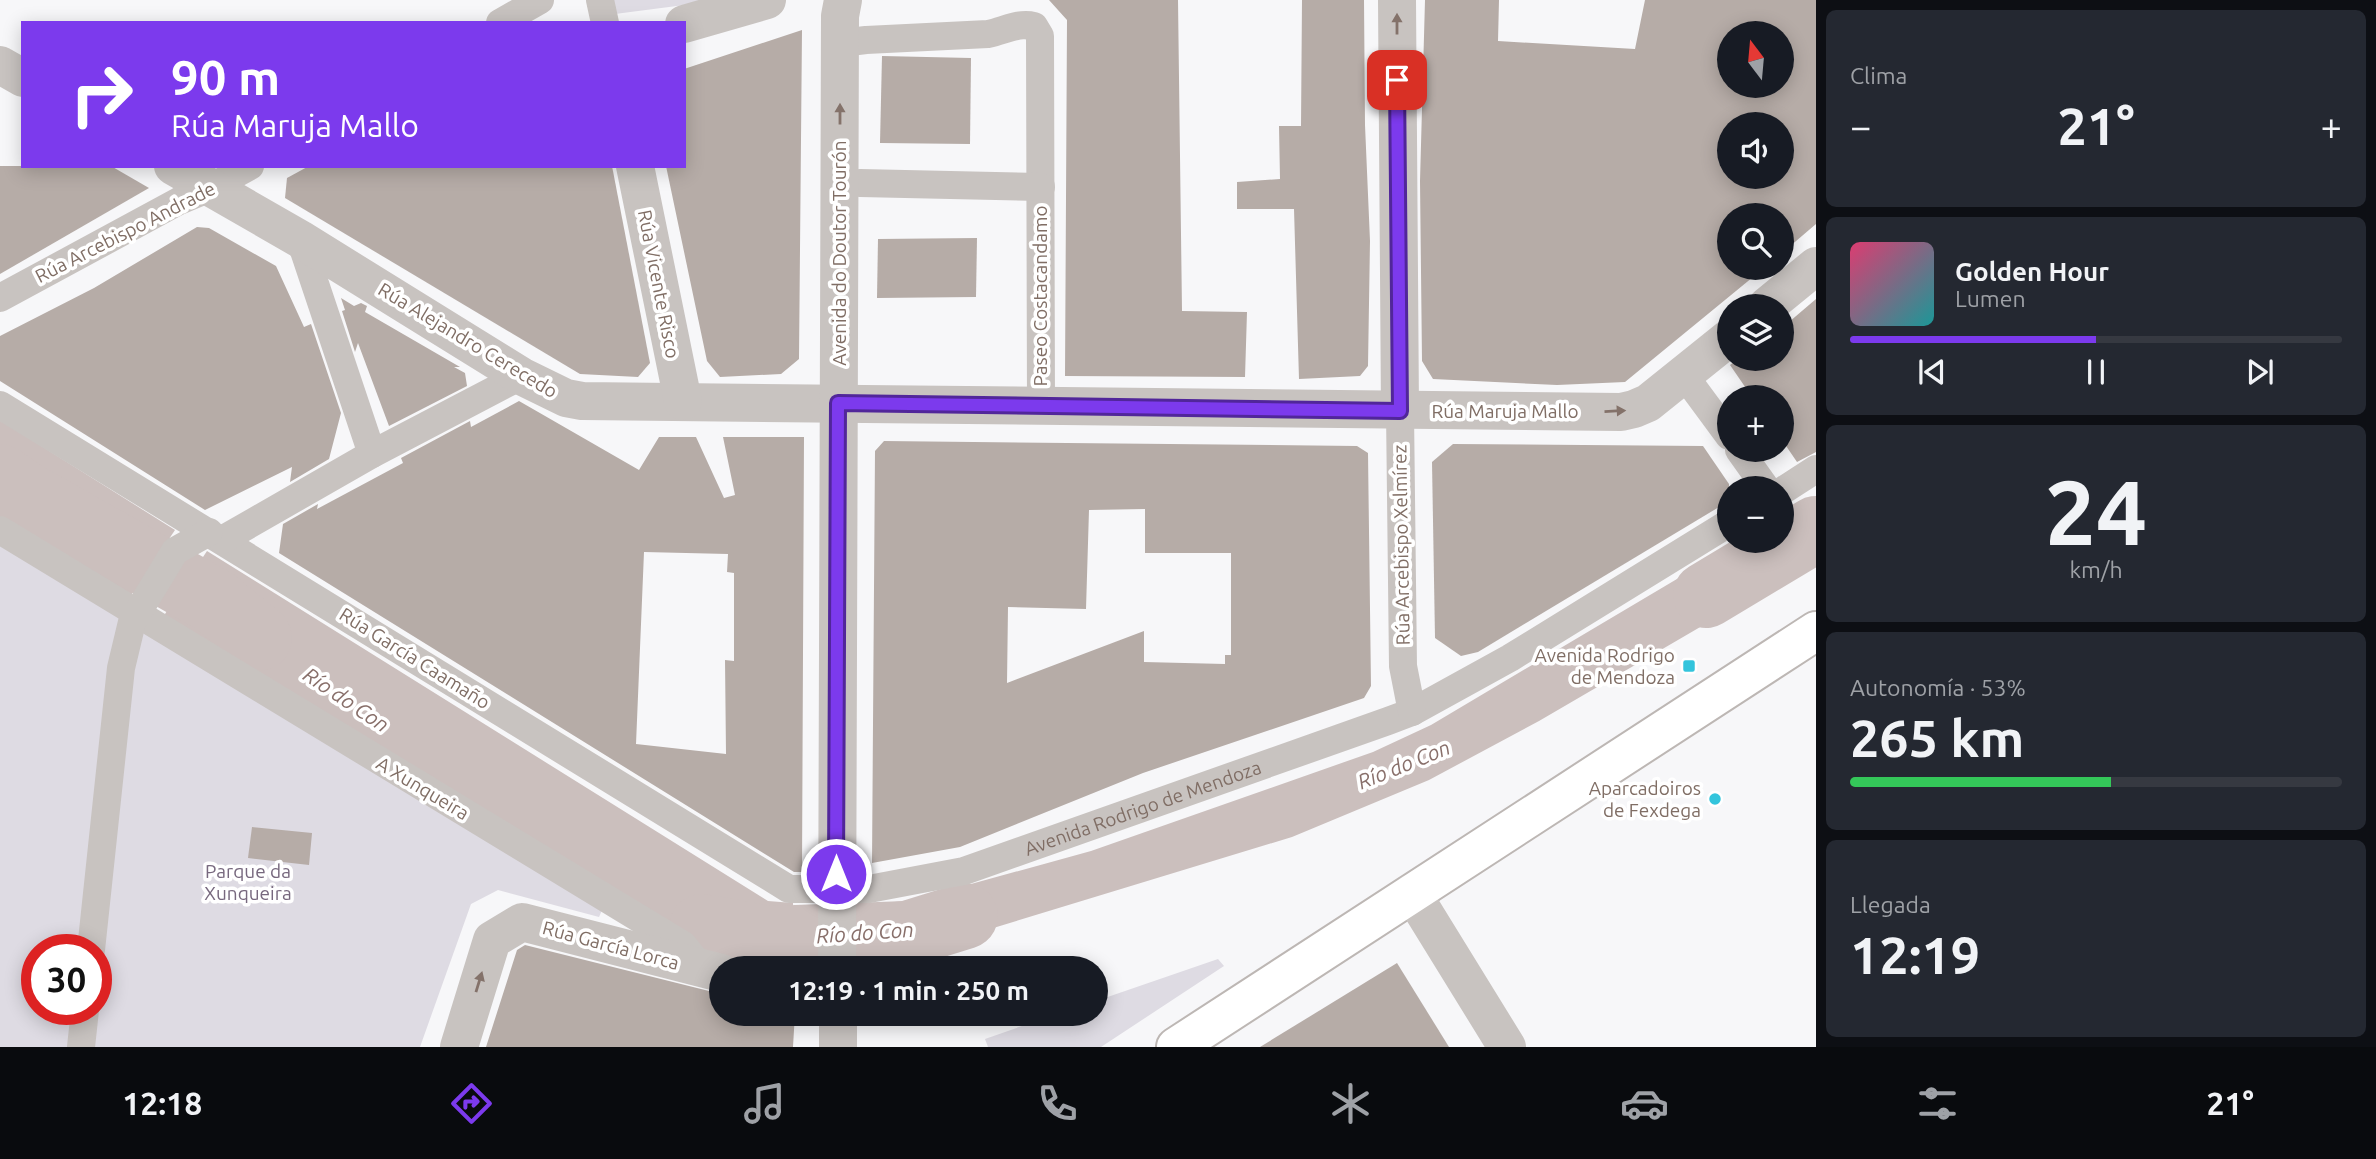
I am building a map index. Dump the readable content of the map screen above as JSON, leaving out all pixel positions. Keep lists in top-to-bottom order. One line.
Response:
{"streets":{"street":["Rúa Arcebispo Andrade","Avenida do Doutor Tourón","Rúa Vicente Risco","Paseo Costacandamo","Rúa Alejandro Cerecedo","Rúa Maruja Mallo","Rúa Arcebispo Xelmírez","Rúa García Caamaño","A Xunqueira","Avenida Rodrigo de Mendoza","Rúa García Lorca"]},"crossings":[["Rúa Arcebispo Andrade","Rúa Alejandro Cerecedo"],["Avenida do Doutor Tourón","Paseo Costacandamo"],["Avenida do Doutor Tourón","Rúa Alejandro Cerecedo"],["Avenida do Doutor Tourón","Rúa Maruja Mallo"],["Avenida do Doutor Tourón","Rúa García Caamaño"],["Avenida do Doutor Tourón","Avenida Rodrigo de Mendoza"],["Rúa Vicente Risco","Rúa Alejandro Cerecedo"],["Paseo Costacandamo","Rúa Maruja Mallo"],["Rúa Alejandro Cerecedo","Rúa Maruja Mallo"],["Rúa Maruja Mallo","Rúa Arcebispo Xelmírez"],["Rúa Arcebispo Xelmírez","Avenida Rodrigo de Mendoza"],["Rúa García Caamaño","Avenida Rodrigo de Mendoza"]],"one_way":["Avenida do Doutor Tourón","Rúa Arcebispo Xelmírez"],"water":["Río do Con"],"parks":["Parque da Xunqueira"],"places":{"transit":["Avenida Rodrigo de Mendoza"],"other":["Aparcadoiros de Fexdega"]},"north":"top","page":{"tile":["Clima",["24","km/h"],["Autonomía · 53%","265 km"],["Llegada","12:19"]],"map_buttons":["+","−"],"turn":["90 m","Rúa Maruja Mallo"],"heat":["−","21°","+"],"song":["Golden Hour","Lumen"],"limit":"30","trip":"12:19 · 1 min · 250 m","tabs":["12:18","21°"]}}
